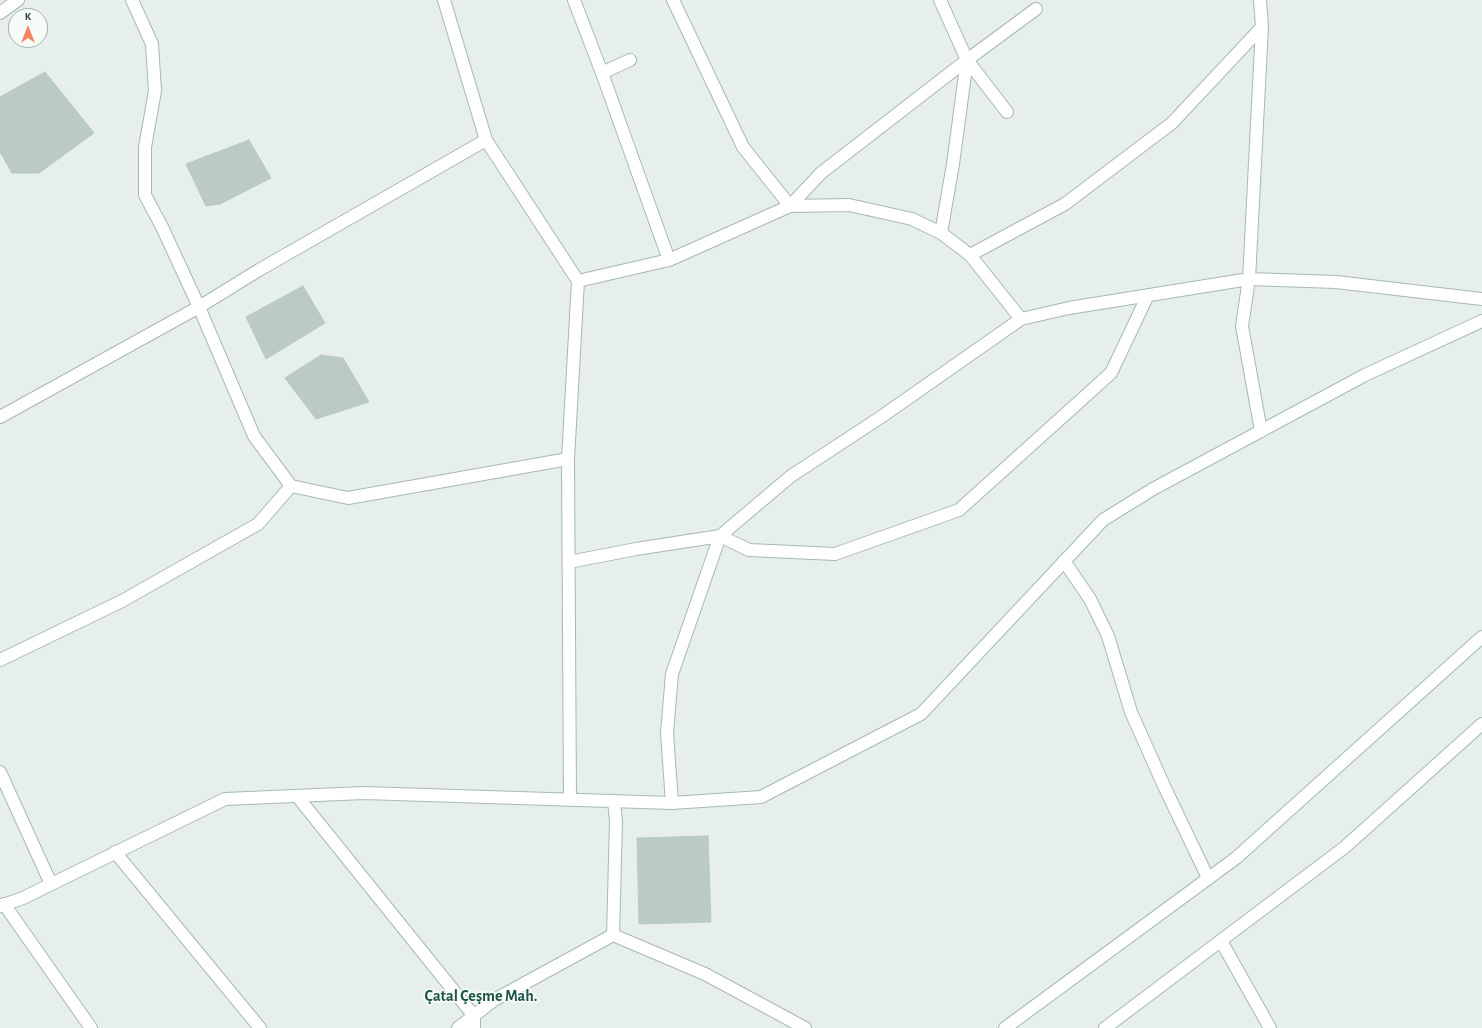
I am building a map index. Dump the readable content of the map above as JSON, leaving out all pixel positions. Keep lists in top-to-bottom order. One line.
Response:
{"districts":["Çatal Çeşme Mah."],"north":"top"}
